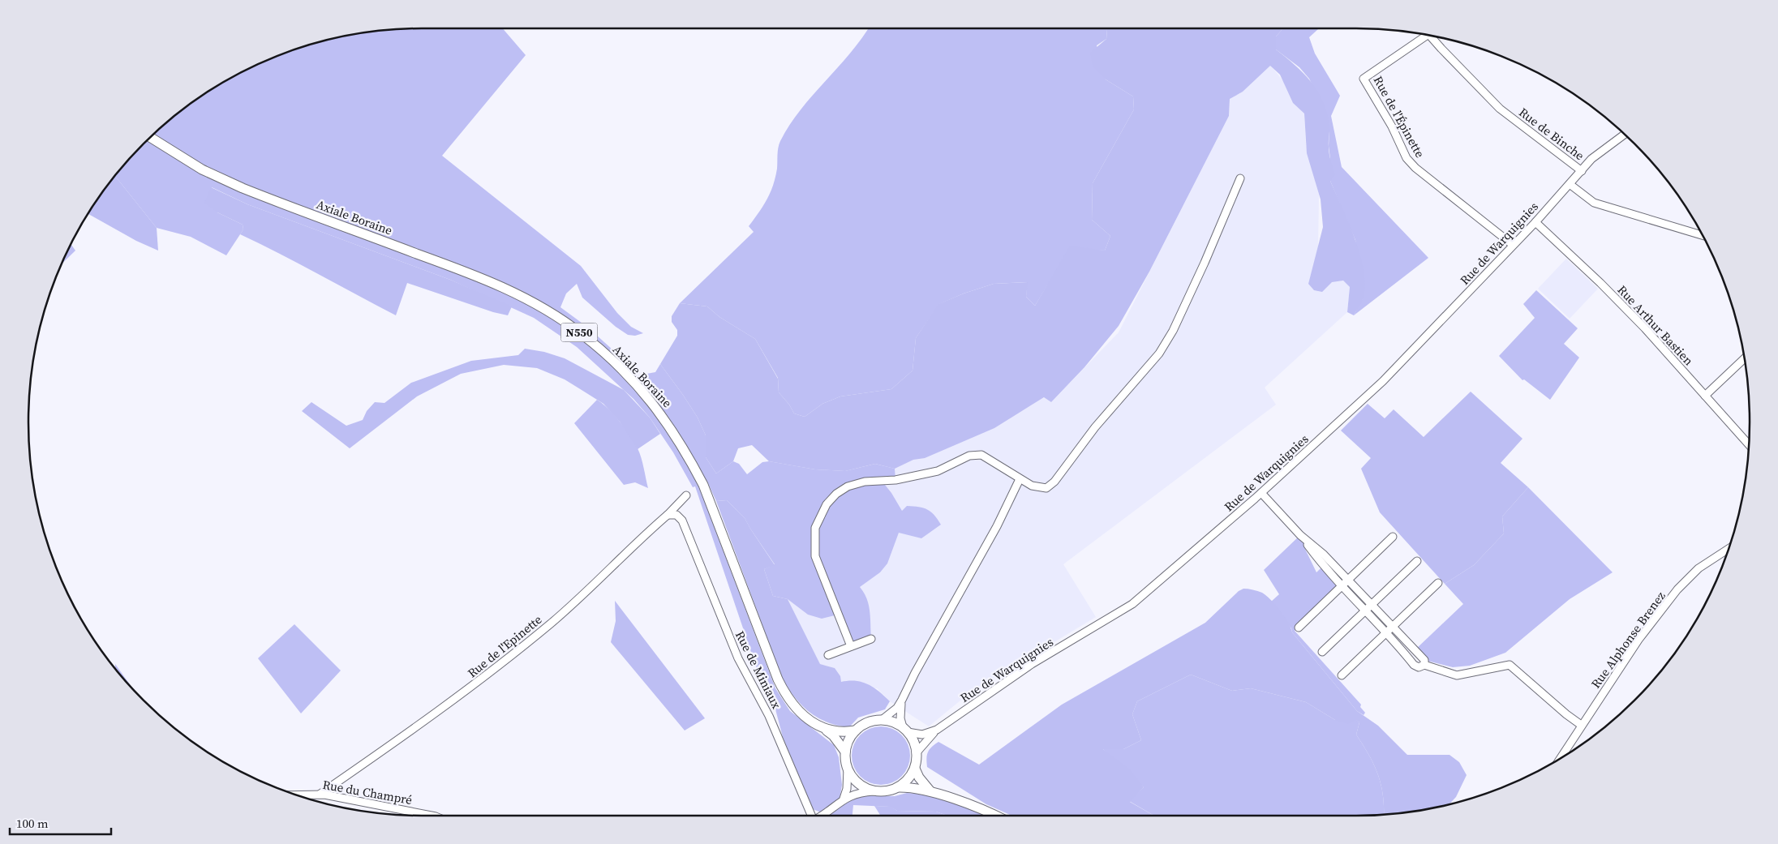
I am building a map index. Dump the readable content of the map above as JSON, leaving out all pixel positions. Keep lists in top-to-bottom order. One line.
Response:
{"streets":{"main road":["Axiale Boraine","N550"],"street":["Rue de l'Épinette","Rue de Binche","Rue de Warquignies","Rue Arthur Bastien","Rue Alphonse Brenez","Rue de l'Epinette","Rue de Miniaux","Rue du Champré"]},"crossings":[["Rue de l'Épinette","Rue de Warquignies"],["Rue de Binche","Rue de Warquignies"],["Rue de Warquignies","Rue Arthur Bastien"],["Rue de l'Epinette","Rue de Miniaux"],["Rue de l'Epinette","Rue du Champré"]],"scale_bar":"100 m"}
